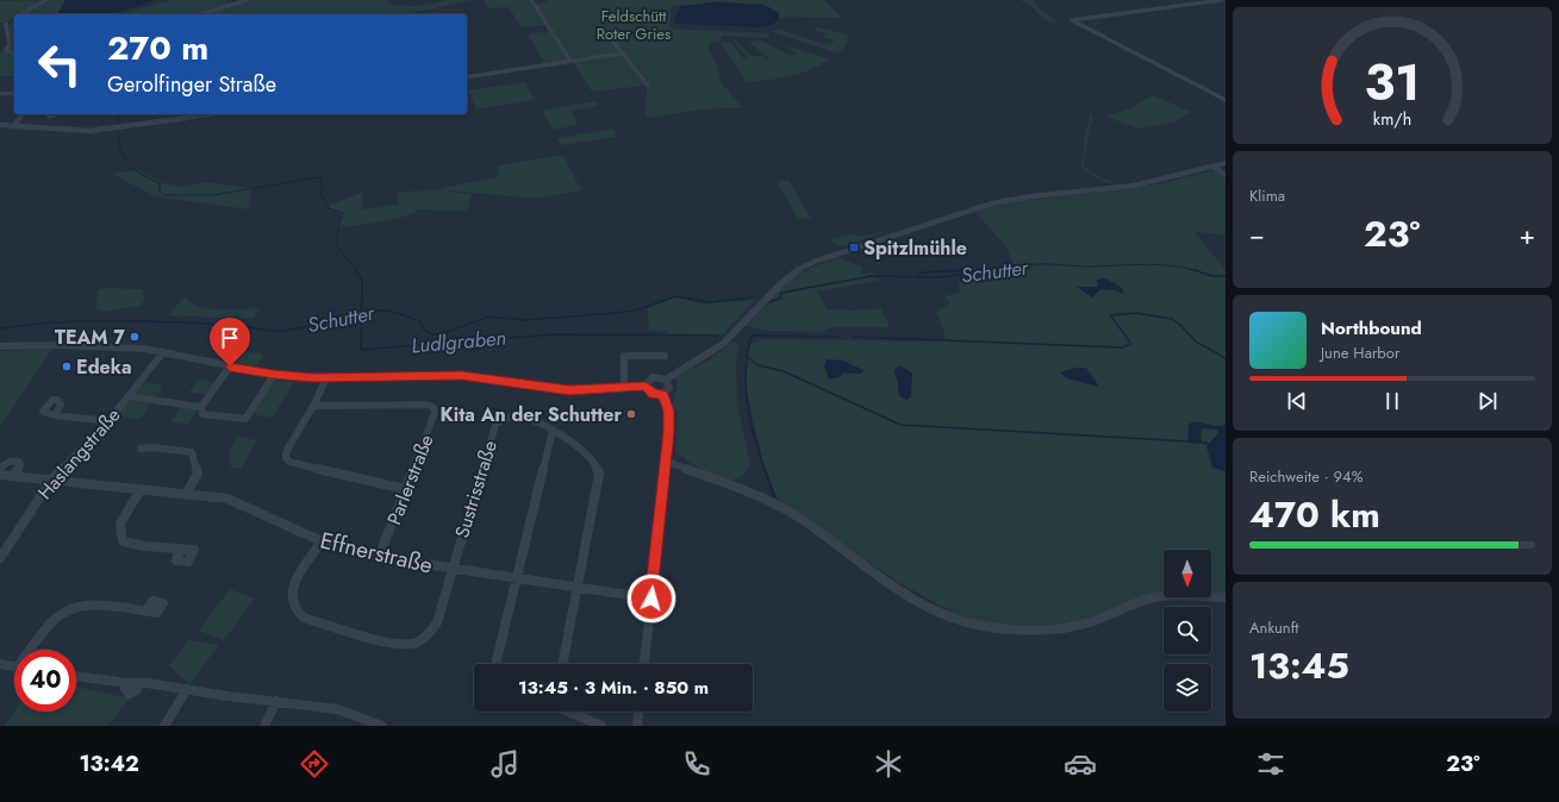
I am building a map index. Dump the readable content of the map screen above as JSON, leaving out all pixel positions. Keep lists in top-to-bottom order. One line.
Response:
{"streets":{"street":["Haslangstraße","Parlerstraße","Sustrisstraße","Effnerstraße"]},"crossings":[["Haslangstraße","Effnerstraße"],["Parlerstraße","Effnerstraße"],["Sustrisstraße","Effnerstraße"]],"water":["Schutter","Ludlgraben"],"parks":["Feldschütt Roter Gries"],"places":{"transit":["Spitzlmühle"],"other":["TEAM 7","Edeka","Kita An der Schutter"]},"north":"bottom","page":{"turn":["270 m","Gerolfinger Straße"],"tile":["Klima",["Reichweite · 94%","470 km"],["Ankunft","13:45"]],"heat":["−","23°","+"],"song":["Northbound","June Harbor"],"limit":"40","trip":"13:45 · 3 Min. · 850 m","tabs":["13:42","23°"],"gauge":["31","km/h"]}}
